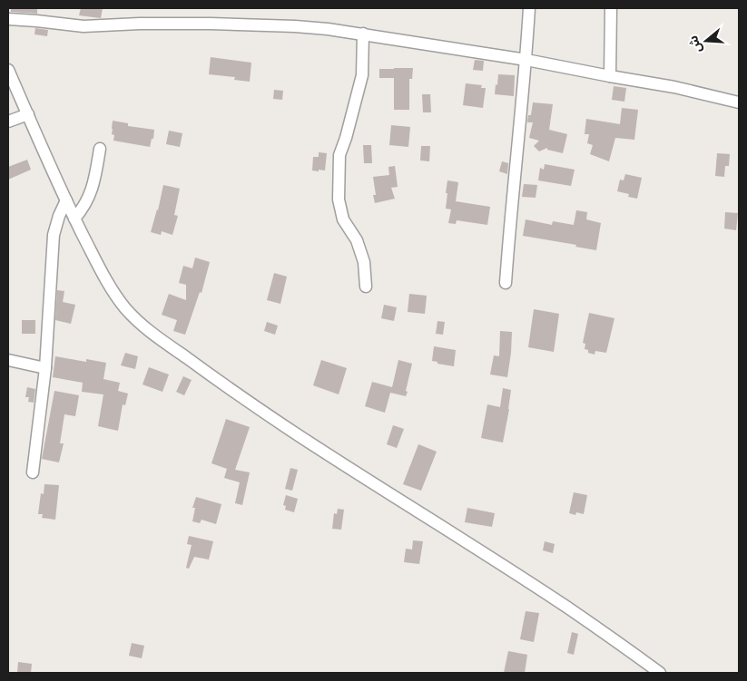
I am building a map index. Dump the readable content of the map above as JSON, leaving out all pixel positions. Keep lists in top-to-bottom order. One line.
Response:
{"north":"left"}
